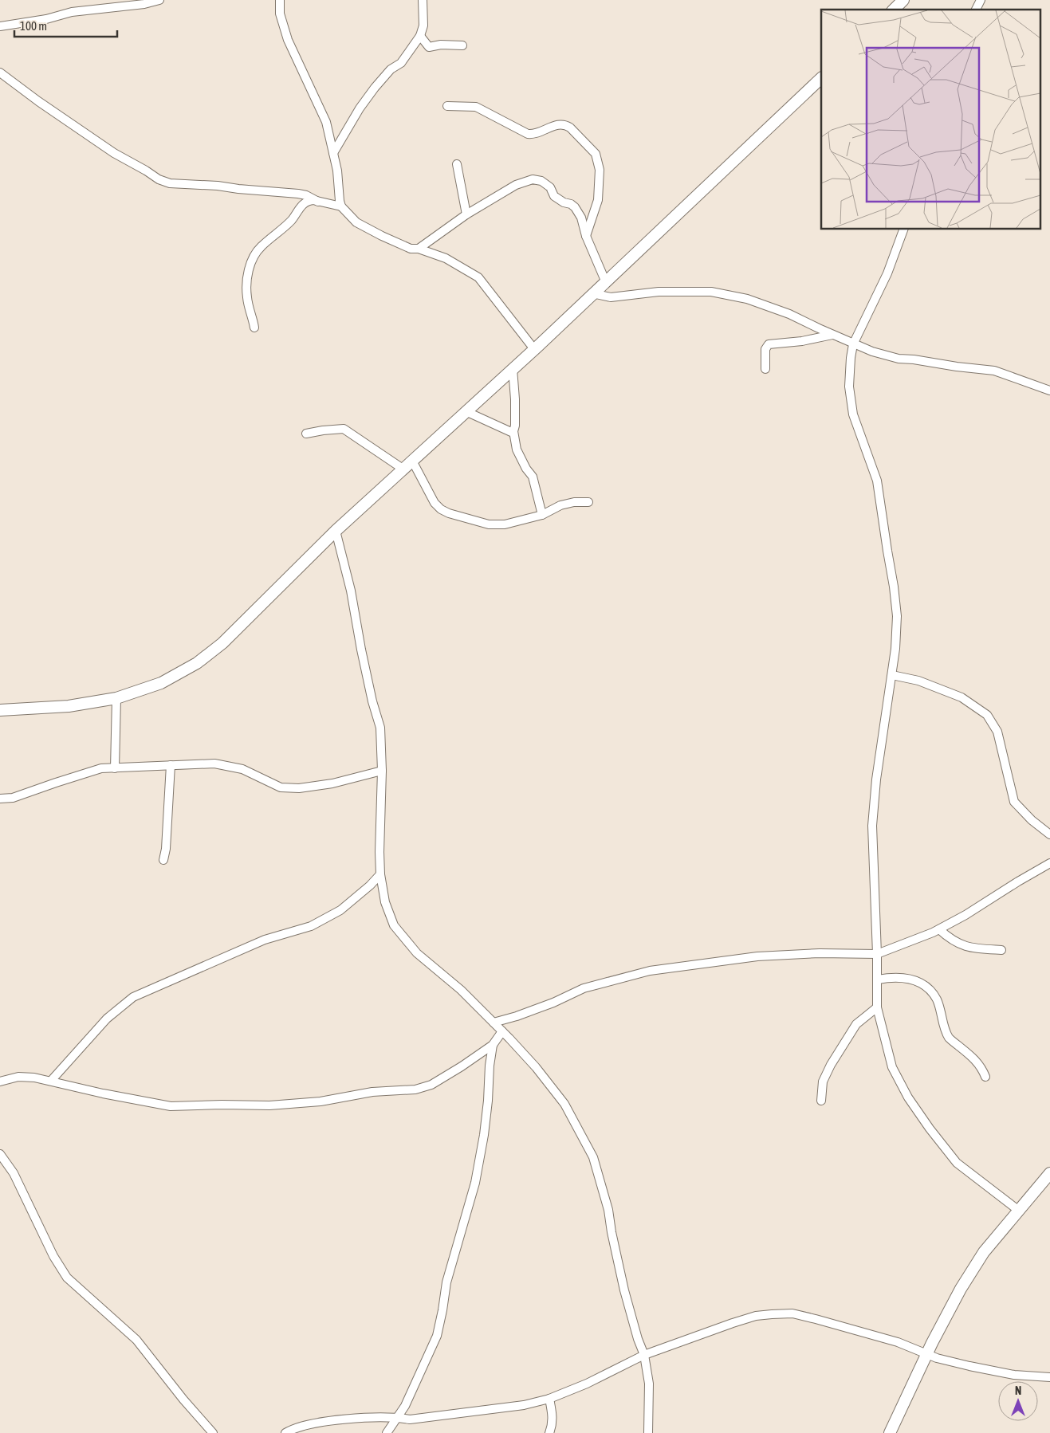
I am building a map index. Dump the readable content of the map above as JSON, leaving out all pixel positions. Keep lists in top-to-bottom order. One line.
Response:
{"scale_bar":"100 m","north":"top"}
